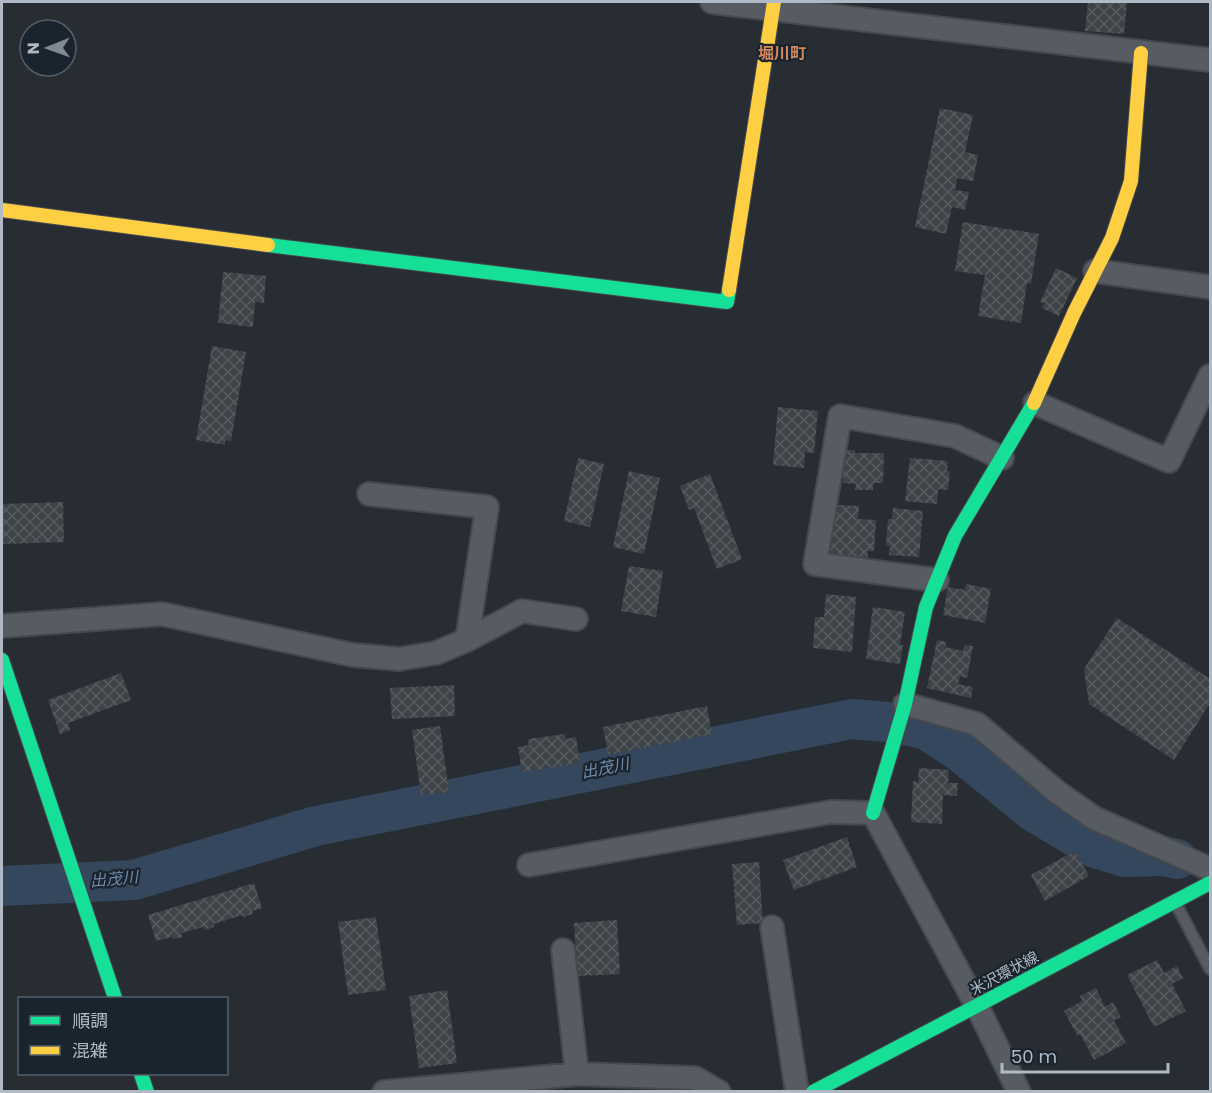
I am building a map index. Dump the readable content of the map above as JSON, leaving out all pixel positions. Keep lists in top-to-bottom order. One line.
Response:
{"streets":{"street":["米沢環状線"]},"districts":["堀川町"],"water":["出茂川"],"legend":["順調","混雑"],"scale_bar":"50 m","north":"left"}
